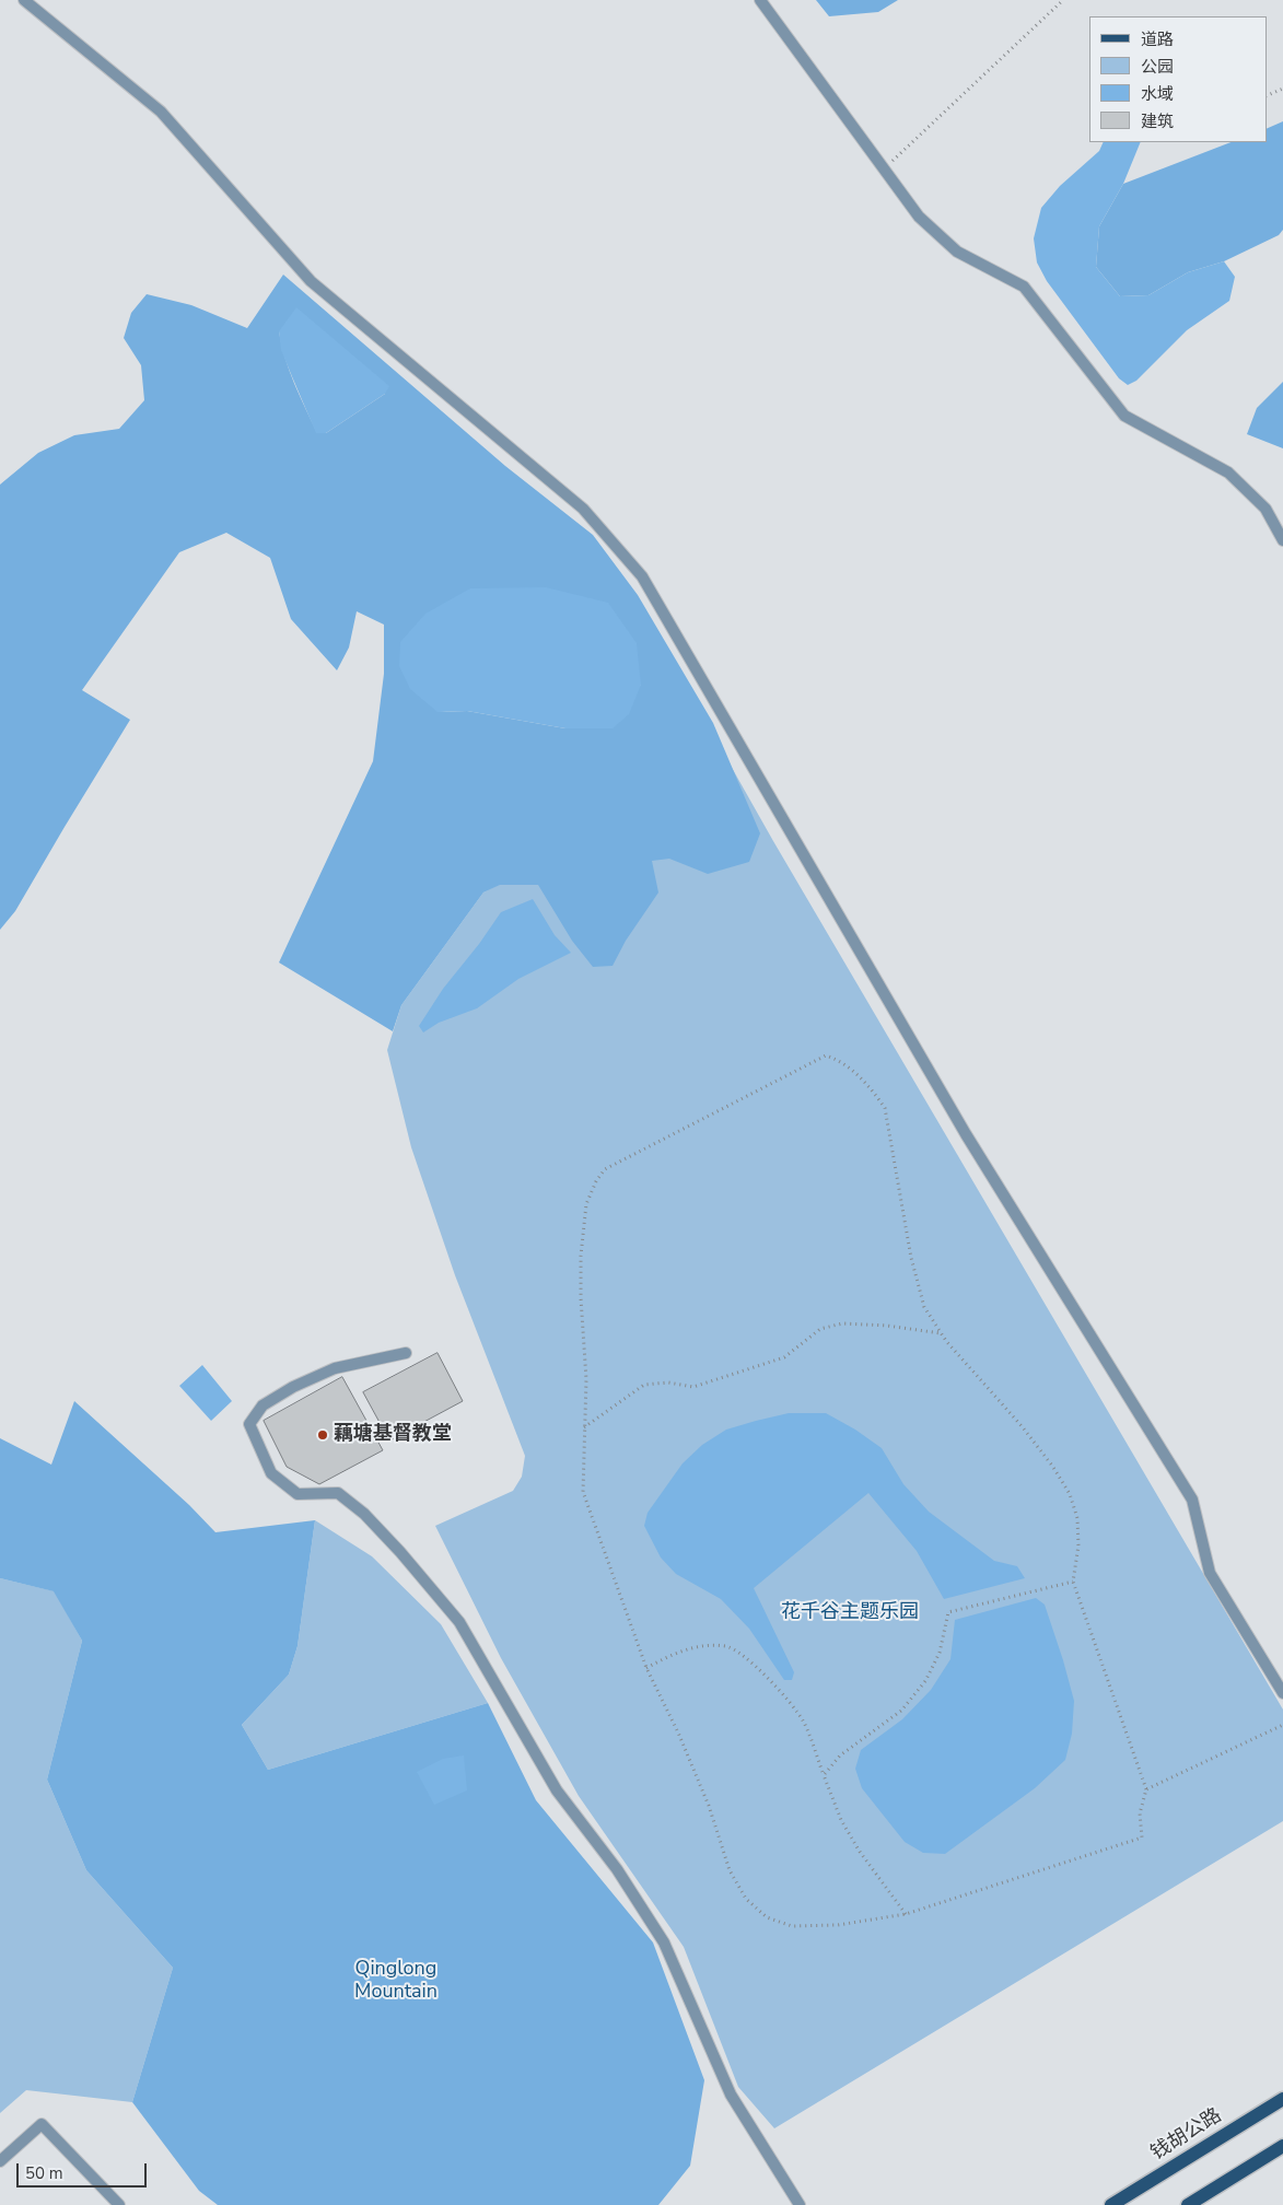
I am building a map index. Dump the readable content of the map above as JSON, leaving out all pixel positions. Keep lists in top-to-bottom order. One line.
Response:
{"streets":{"main road":["钱胡公路"]},"parks":["花千谷主题乐园","Qinglong Mountain"],"places":["藕塘基督教堂"],"legend":["道路","公园","水域","建筑"],"scale_bar":"50 m"}
